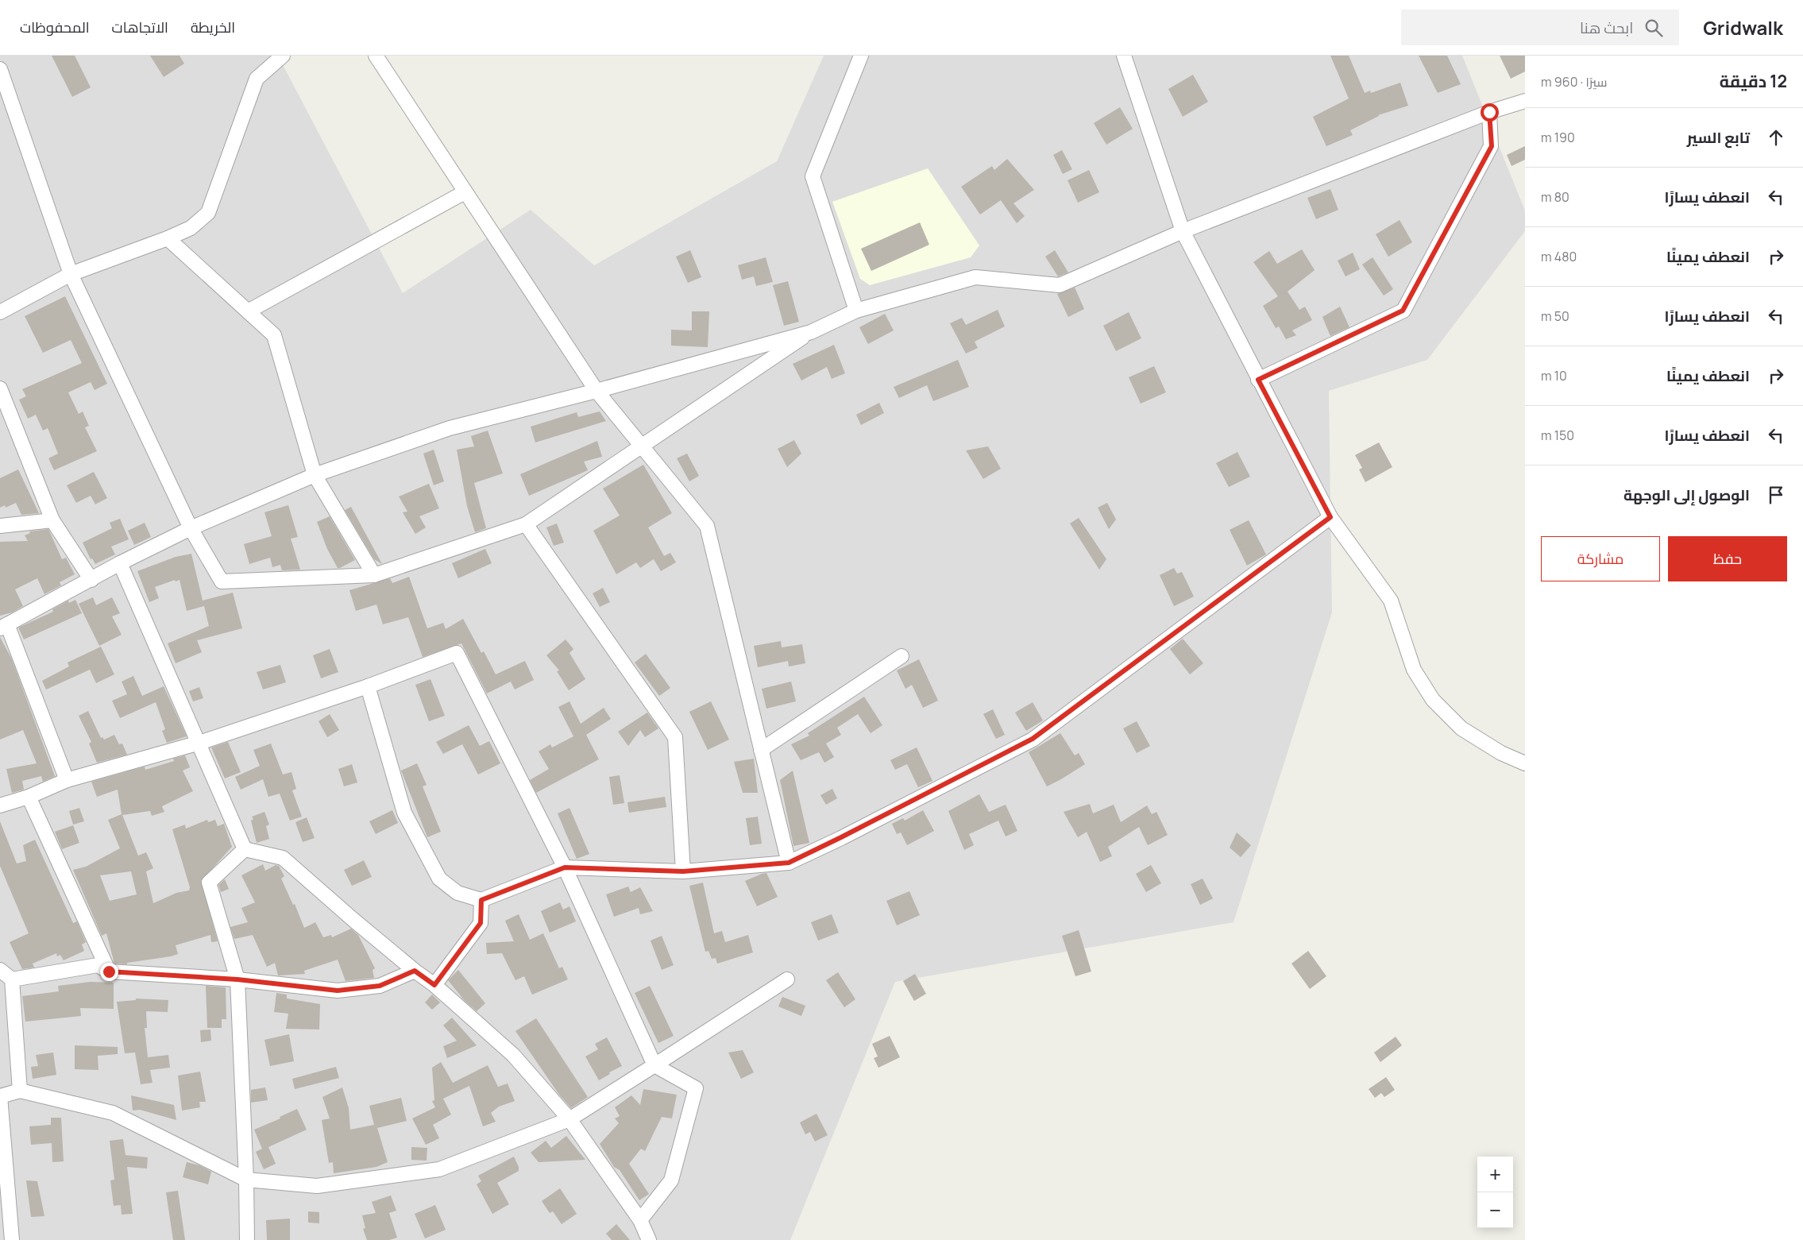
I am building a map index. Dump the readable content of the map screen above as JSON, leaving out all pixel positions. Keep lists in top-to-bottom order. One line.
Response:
{"page":{"header":"Gridwalk","search":"ابحث هنا","nav":["الخريطة","الاتجاهات","المحفوظات"],"heading":["12 دقيقة","سيرًا · 960 m"],"list":[["تابع السير","190 m"],["انعطف يسارًا","80 m"],["انعطف يمينًا","480 m"],["انعطف يسارًا","50 m"],["انعطف يمينًا","10 m"],["انعطف يسارًا","150 m"],"الوصول إلى الوجهة"],"buttons":["حفظ","مشاركة"],"map_buttons":["+","−"]}}
